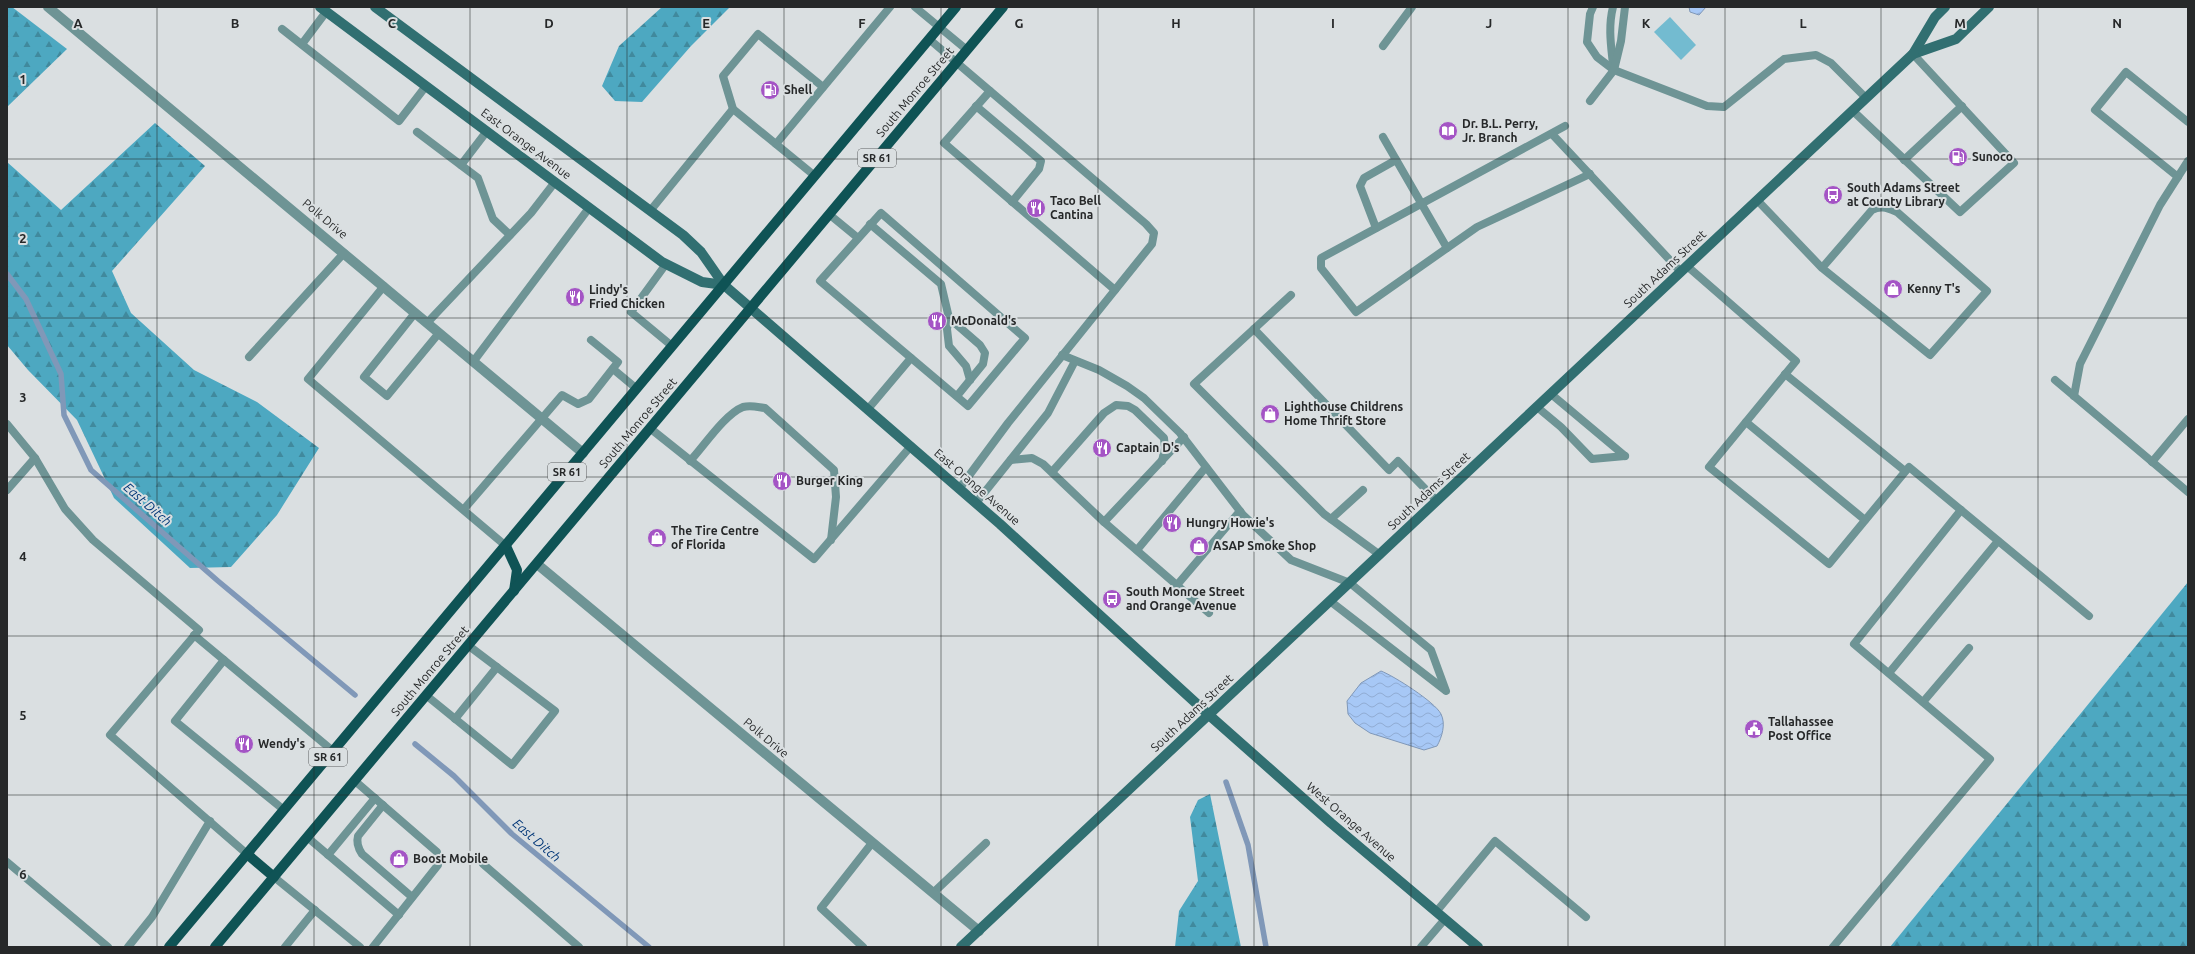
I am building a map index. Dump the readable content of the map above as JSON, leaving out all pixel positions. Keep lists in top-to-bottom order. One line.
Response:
{"streets":{"main road":["South Monroe Street","East Orange Avenue","SR 61","South Adams Street","West Orange Avenue"],"street":["Polk Drive"]},"crossings":[["South Monroe Street","East Orange Avenue"],["South Monroe Street","Polk Drive"],["East Orange Avenue","South Adams Street"],["East Orange Avenue","West Orange Avenue"],["Polk Drive","South Adams Street"],["South Adams Street","West Orange Avenue"]],"water":["East Ditch"],"places":{"fuel station":["Shell","Sunoco"],"library":["Dr. B.L. Perry, Jr. Branch"],"bus stop":["South Adams Street at County Library","South Monroe Street and Orange Avenue"],"restaurant":["Taco Bell Cantina","Lindy's Fried Chicken","McDonald's","Captain D's","Burger King","Hungry Howie's","Wendy's"],"shop":["Kenny T's","Lighthouse Childrens Home Thrift Store","The Tire Centre of Florida","ASAP Smoke Shop","Boost Mobile"],"public building":["Tallahassee Post Office"]},"grid":{"columns":["A","B","C","D","E","F","G","H","I","J","K","L","M","N"],"rows":["1","2","3","4","5","6"]}}
